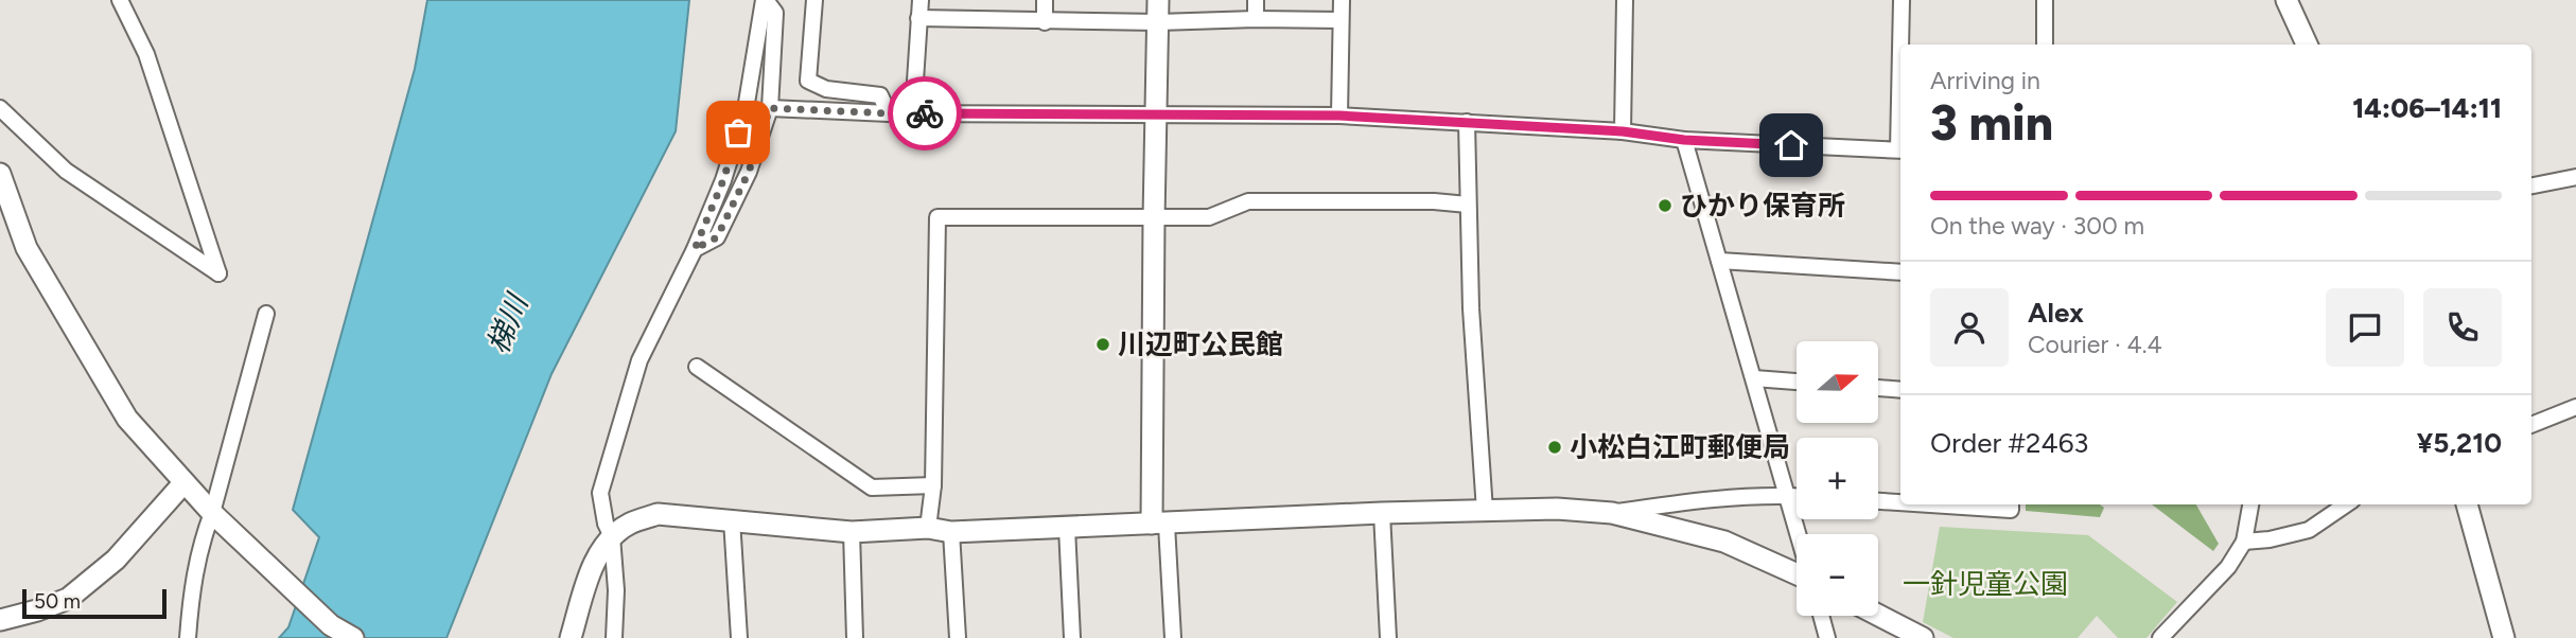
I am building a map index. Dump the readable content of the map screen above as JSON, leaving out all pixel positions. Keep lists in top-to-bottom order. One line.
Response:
{"water":["梯川"],"parks":["一針児童公園"],"places":["ひかり保育所","川辺町公民館","小松白江町郵便局"],"scale_bar":"50 m","north":"right","page":{"heading":["3 min","Arriving in","14:06–14:11"],"panel":["Alex","Courier · 4.4","Order #2463","¥5,210"],"bar":"On the way · 300 m","map_buttons":["+","−"],"scale":"50 m"}}
